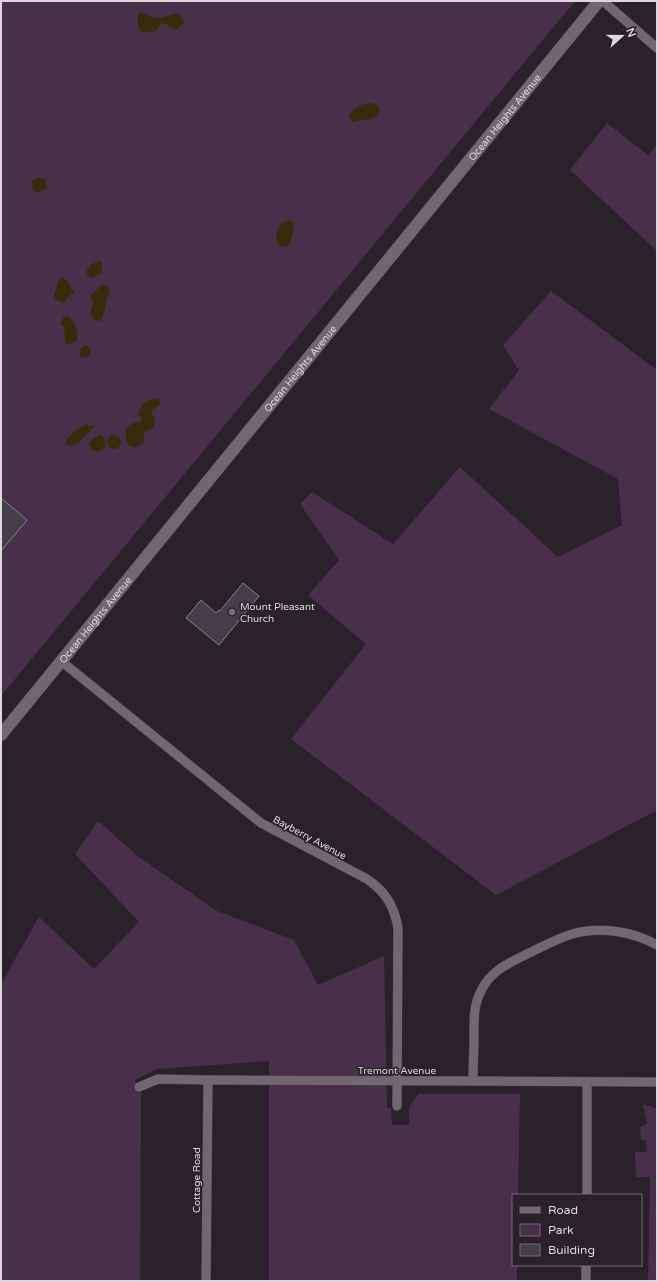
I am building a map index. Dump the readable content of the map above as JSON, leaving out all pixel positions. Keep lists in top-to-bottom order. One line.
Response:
{"streets":{"main road":["Ocean Heights Avenue"],"street":["Bayberry Avenue","Tremont Avenue","Cottage Road"]},"crossings":[["Ocean Heights Avenue","Bayberry Avenue"],["Bayberry Avenue","Tremont Avenue"],["Tremont Avenue","Cottage Road"]],"places":["Mount Pleasant Church"],"legend":["Road","Park","Building"],"north":"right"}
